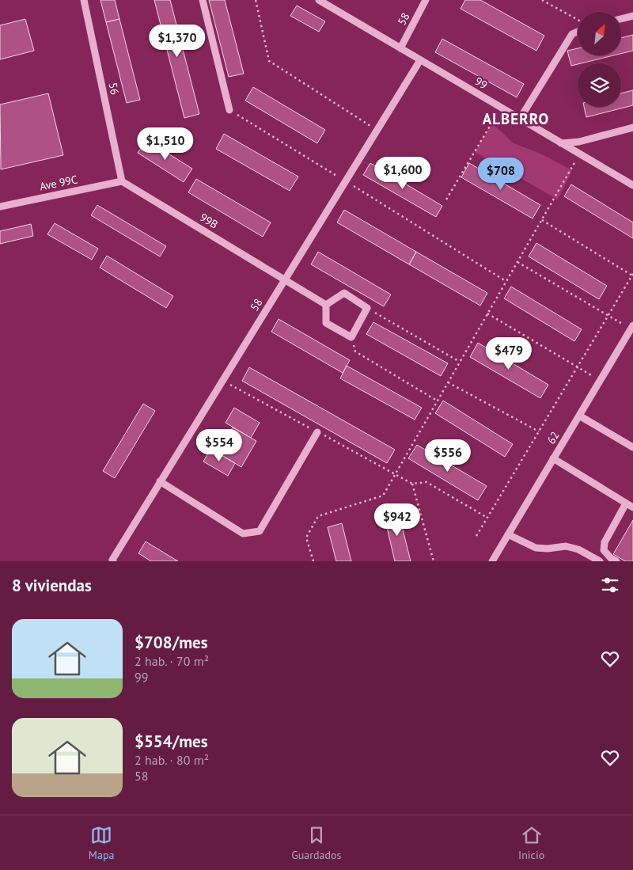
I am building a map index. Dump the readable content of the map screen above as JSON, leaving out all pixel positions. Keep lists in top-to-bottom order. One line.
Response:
{"streets":{"street":["58","99","56","Ave 99C","99B","62"]},"crossings":[["58","99"],["58","99B"],["56","Ave 99C"],["56","99B"],["Ave 99C","99B"]],"districts":["ALBERRO"],"north":"top right","page":{"price":["$1,370","$1,510","$1,600","$708","$479","$554","$556","$942"],"heading":"8 viviendas","list":[{"name":"$708/mes","note":"2 hab. · 70 m² · 99"},{"name":"$554/mes","note":"2 hab. · 80 m² · 58"}],"tabs":["Mapa","Guardados","Inicio"]}}
